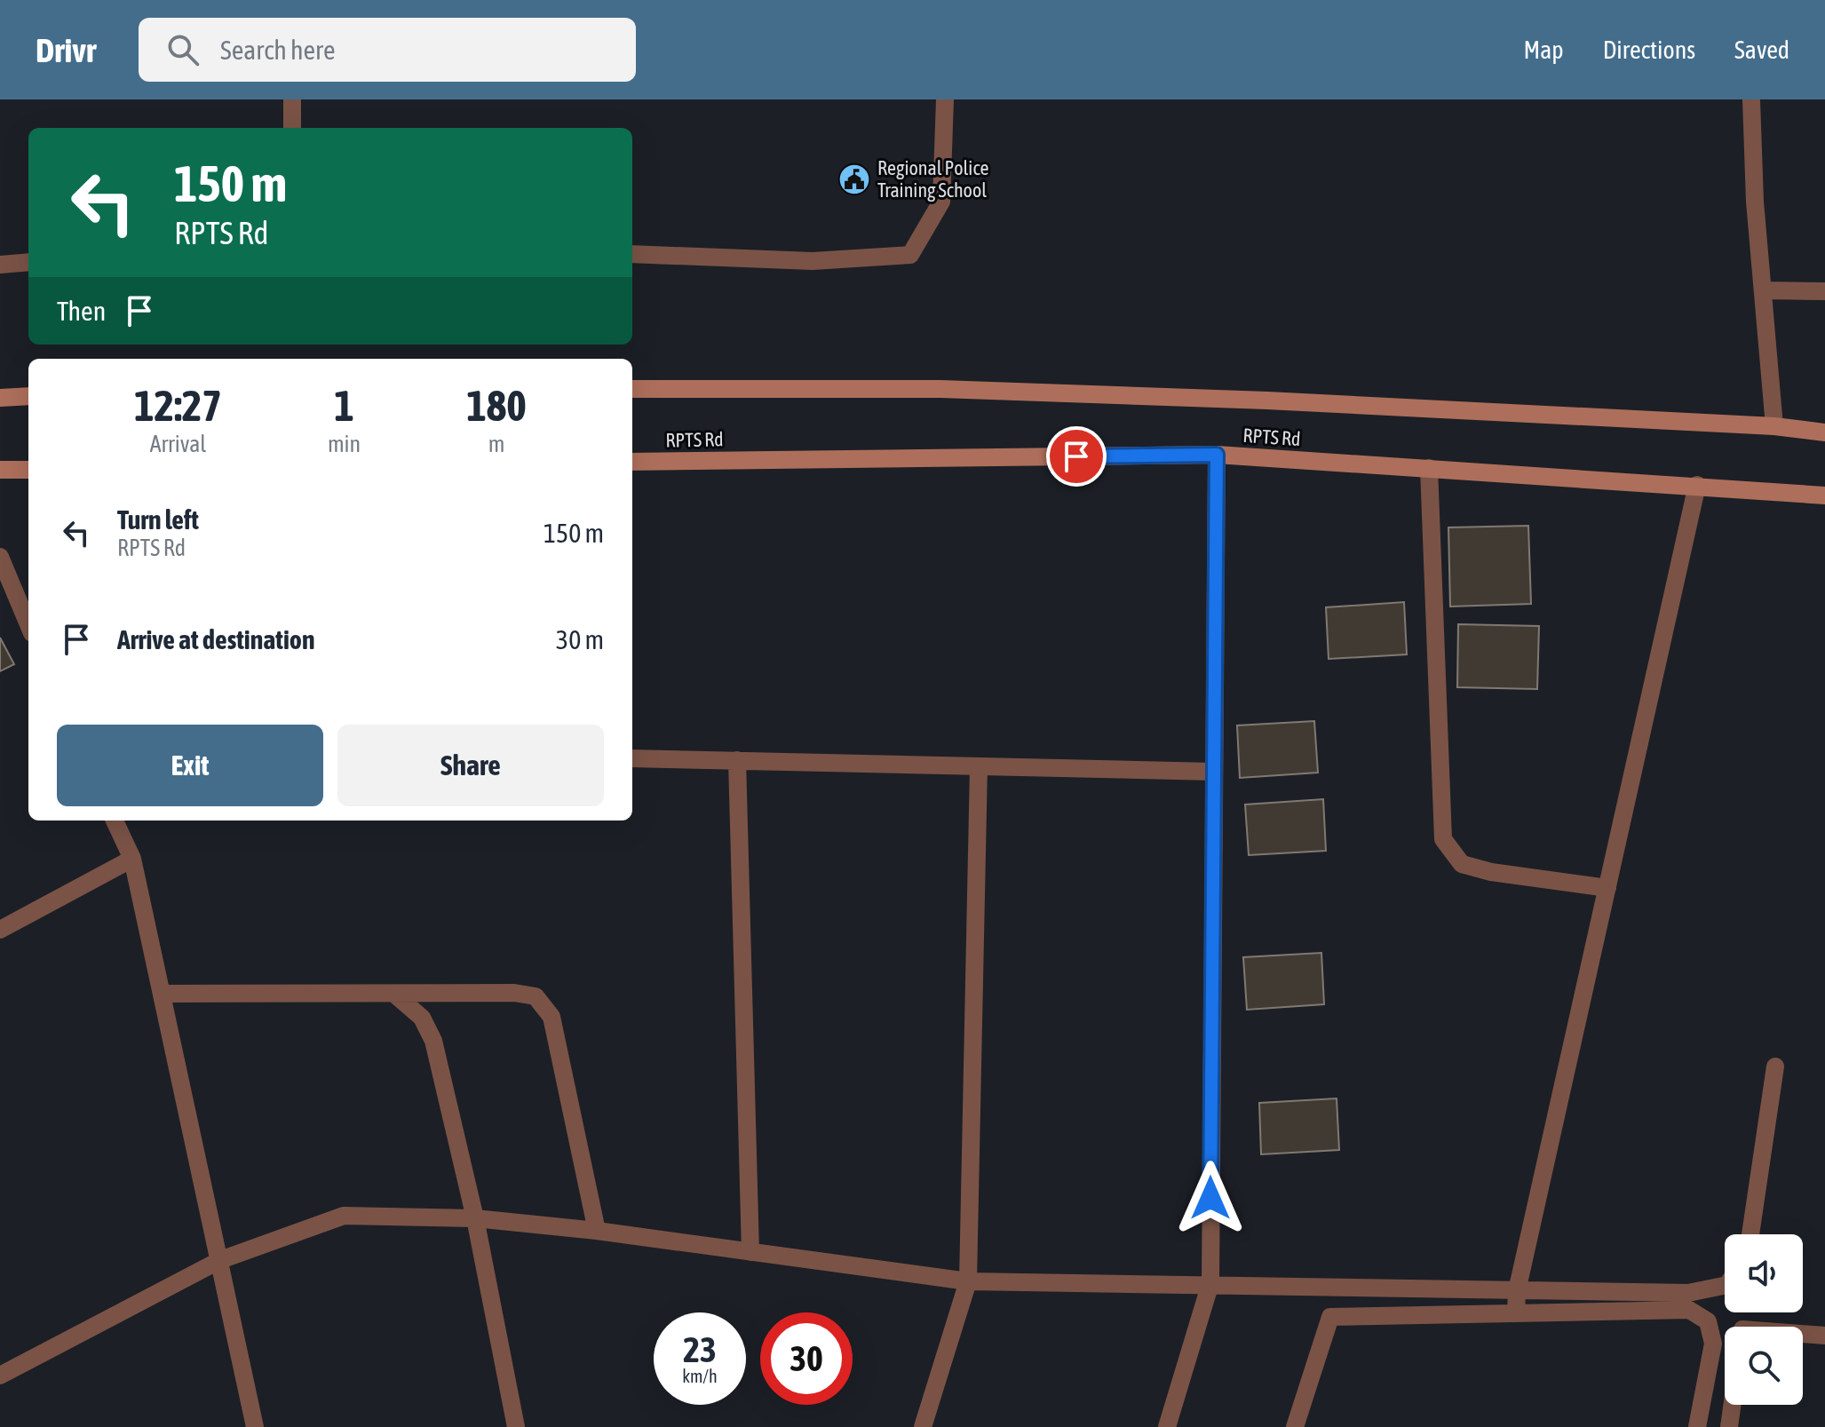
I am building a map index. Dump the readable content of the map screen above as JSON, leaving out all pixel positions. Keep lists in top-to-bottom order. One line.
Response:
{"streets":{"street":["RPTS Rd"]},"places":{"public building":["Regional Police Training School"]},"page":{"header":"Drivr","search":"Search here","nav":["Map","Directions","Saved"],"turn":["150 m","RPTS Rd"],"then":"Then","eta":["12:27","Arrival","1","min","180","m"],"list":[{"name":"Turn left","note":"RPTS Rd","value":"150 m"},{"name":"Arrive at destination","value":"30 m"}],"buttons":["Exit","Share"],"speed":"23 km/h","limit":"30"}}
